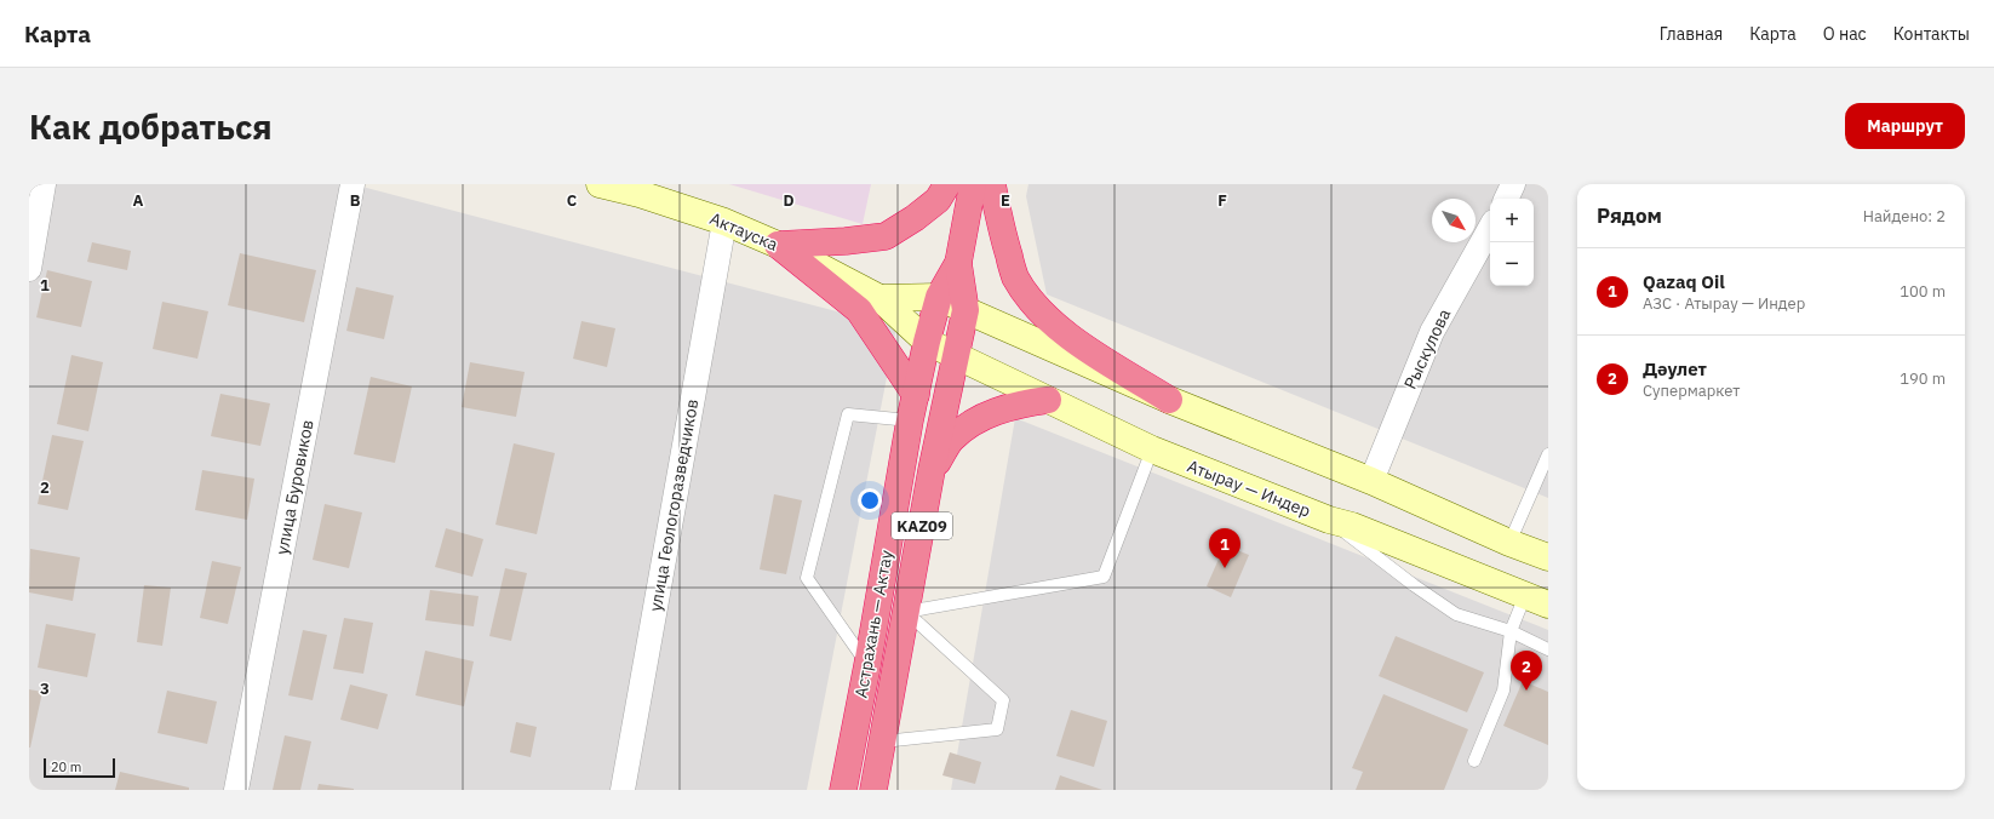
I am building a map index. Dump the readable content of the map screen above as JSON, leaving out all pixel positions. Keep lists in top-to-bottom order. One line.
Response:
{"streets":{"highway":["KAZ09","Астрахань — Актау"],"main road":["Актауска","Атырау — Индер"],"street":["Рыскулова","улица Буровиков","улица Геологоразведчиков"]},"crossings":[["Актауска","Атырау — Индер"],["Актауска","улица Геологоразведчиков"],["Актауска","Астрахань — Актау"],["Атырау — Индер","Астрахань — Актау"]],"scale_bar":"20 m","north":"bottom right","page":{"header":"Карта","nav":["Главная","Карта","О нас","Контакты"],"buttons":"Маршрут","title":"Как добраться","heading":["Рядом","Найдено: 2"],"map_buttons":["+","−"],"list":[{"mark":"1","name":"Qazaq Oil","note":"АЗС · Атырау — Индер","value":"100 m"},{"mark":"2","name":"Дәулет","note":"Супермаркет","value":"190 m"}],"pins":["1","2"],"scale":"20 m"},"grid":{"columns":["A","B","C","D","E","F"],"rows":["1","2","3"]}}
